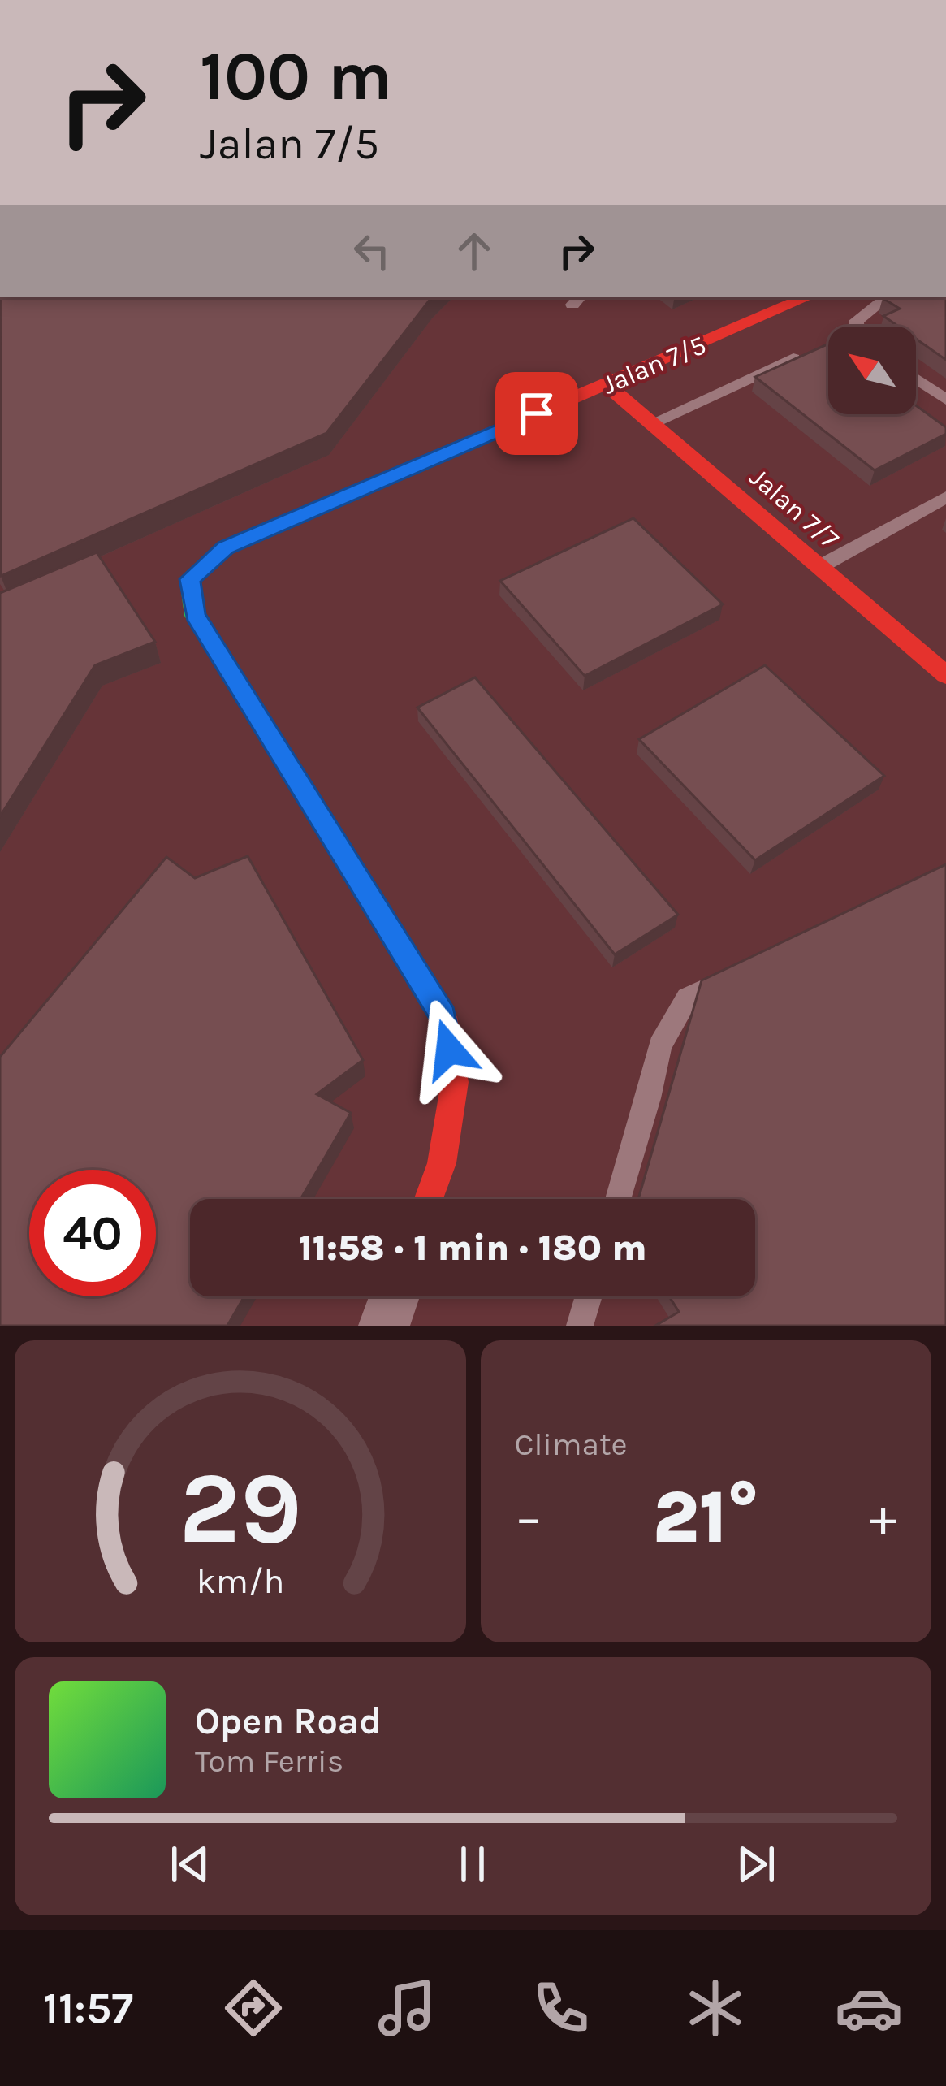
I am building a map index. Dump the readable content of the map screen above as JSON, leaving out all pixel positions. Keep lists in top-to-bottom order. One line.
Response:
{"streets":{"street":["Jalan 7/5","Jalan 7/7"]},"crossings":[["Jalan 7/5","Jalan 7/7"]],"north":"top left","page":{"turn":["100 m","Jalan 7/5"],"limit":"40","trip":"11:58 · 1 min · 180 m","tile":"Climate","heat":["−","21°","+"],"song":["Open Road","Tom Ferris"],"tabs":"11:57","gauge":["29","km/h"]}}
